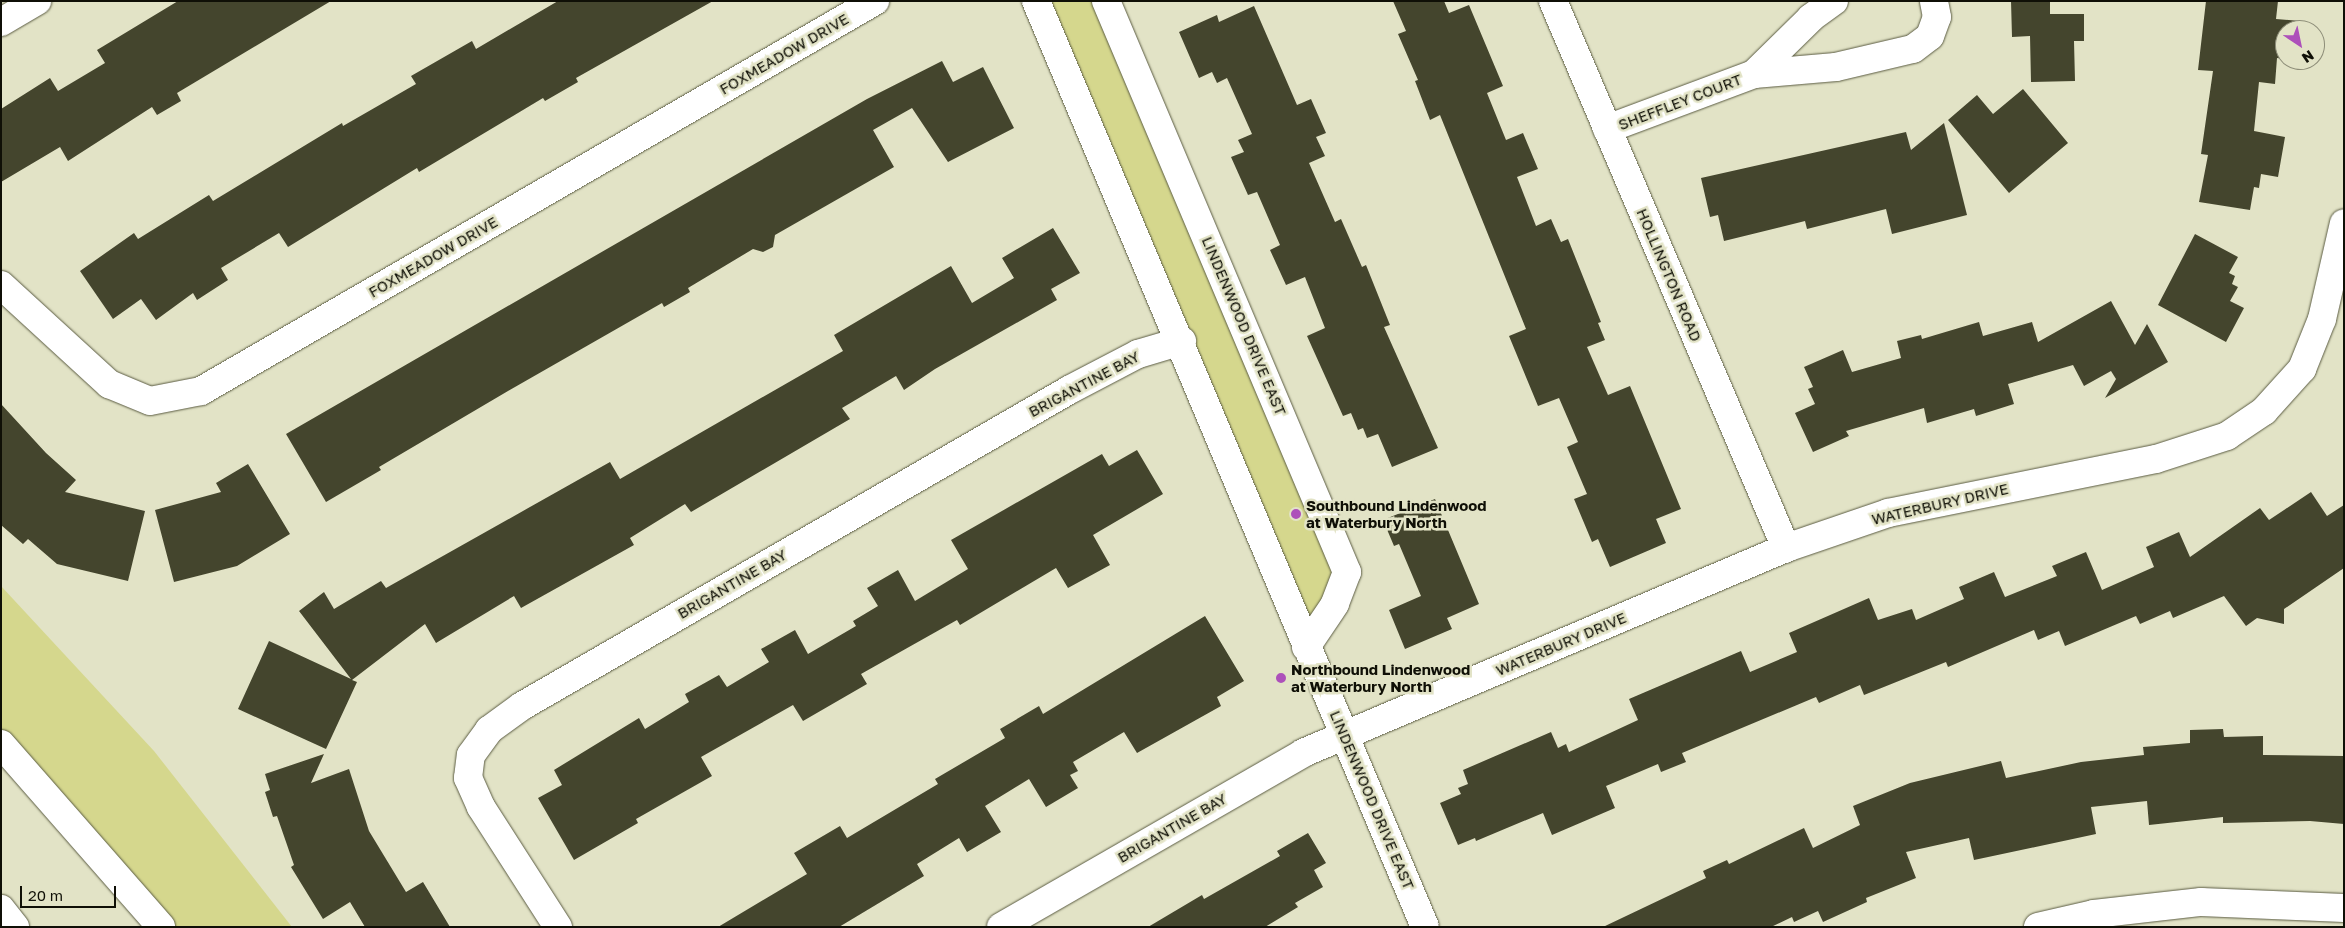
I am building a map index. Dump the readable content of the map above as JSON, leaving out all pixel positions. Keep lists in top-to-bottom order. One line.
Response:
{"streets":{"street":["FOXMEADOW DRIVE","SHEFFLEY COURT","HOLLINGTON ROAD","LINDENWOOD DRIVE EAST","BRIGANTINE BAY","WATERBURY DRIVE"]},"crossings":[["SHEFFLEY COURT","HOLLINGTON ROAD"],["HOLLINGTON ROAD","WATERBURY DRIVE"],["LINDENWOOD DRIVE EAST","BRIGANTINE BAY"],["LINDENWOOD DRIVE EAST","WATERBURY DRIVE"],["BRIGANTINE BAY","WATERBURY DRIVE"]],"places":["Southbound Lindenwood at Waterbury North","Northbound Lindenwood at Waterbury North"],"scale_bar":"20 m","north":"bottom right"}
